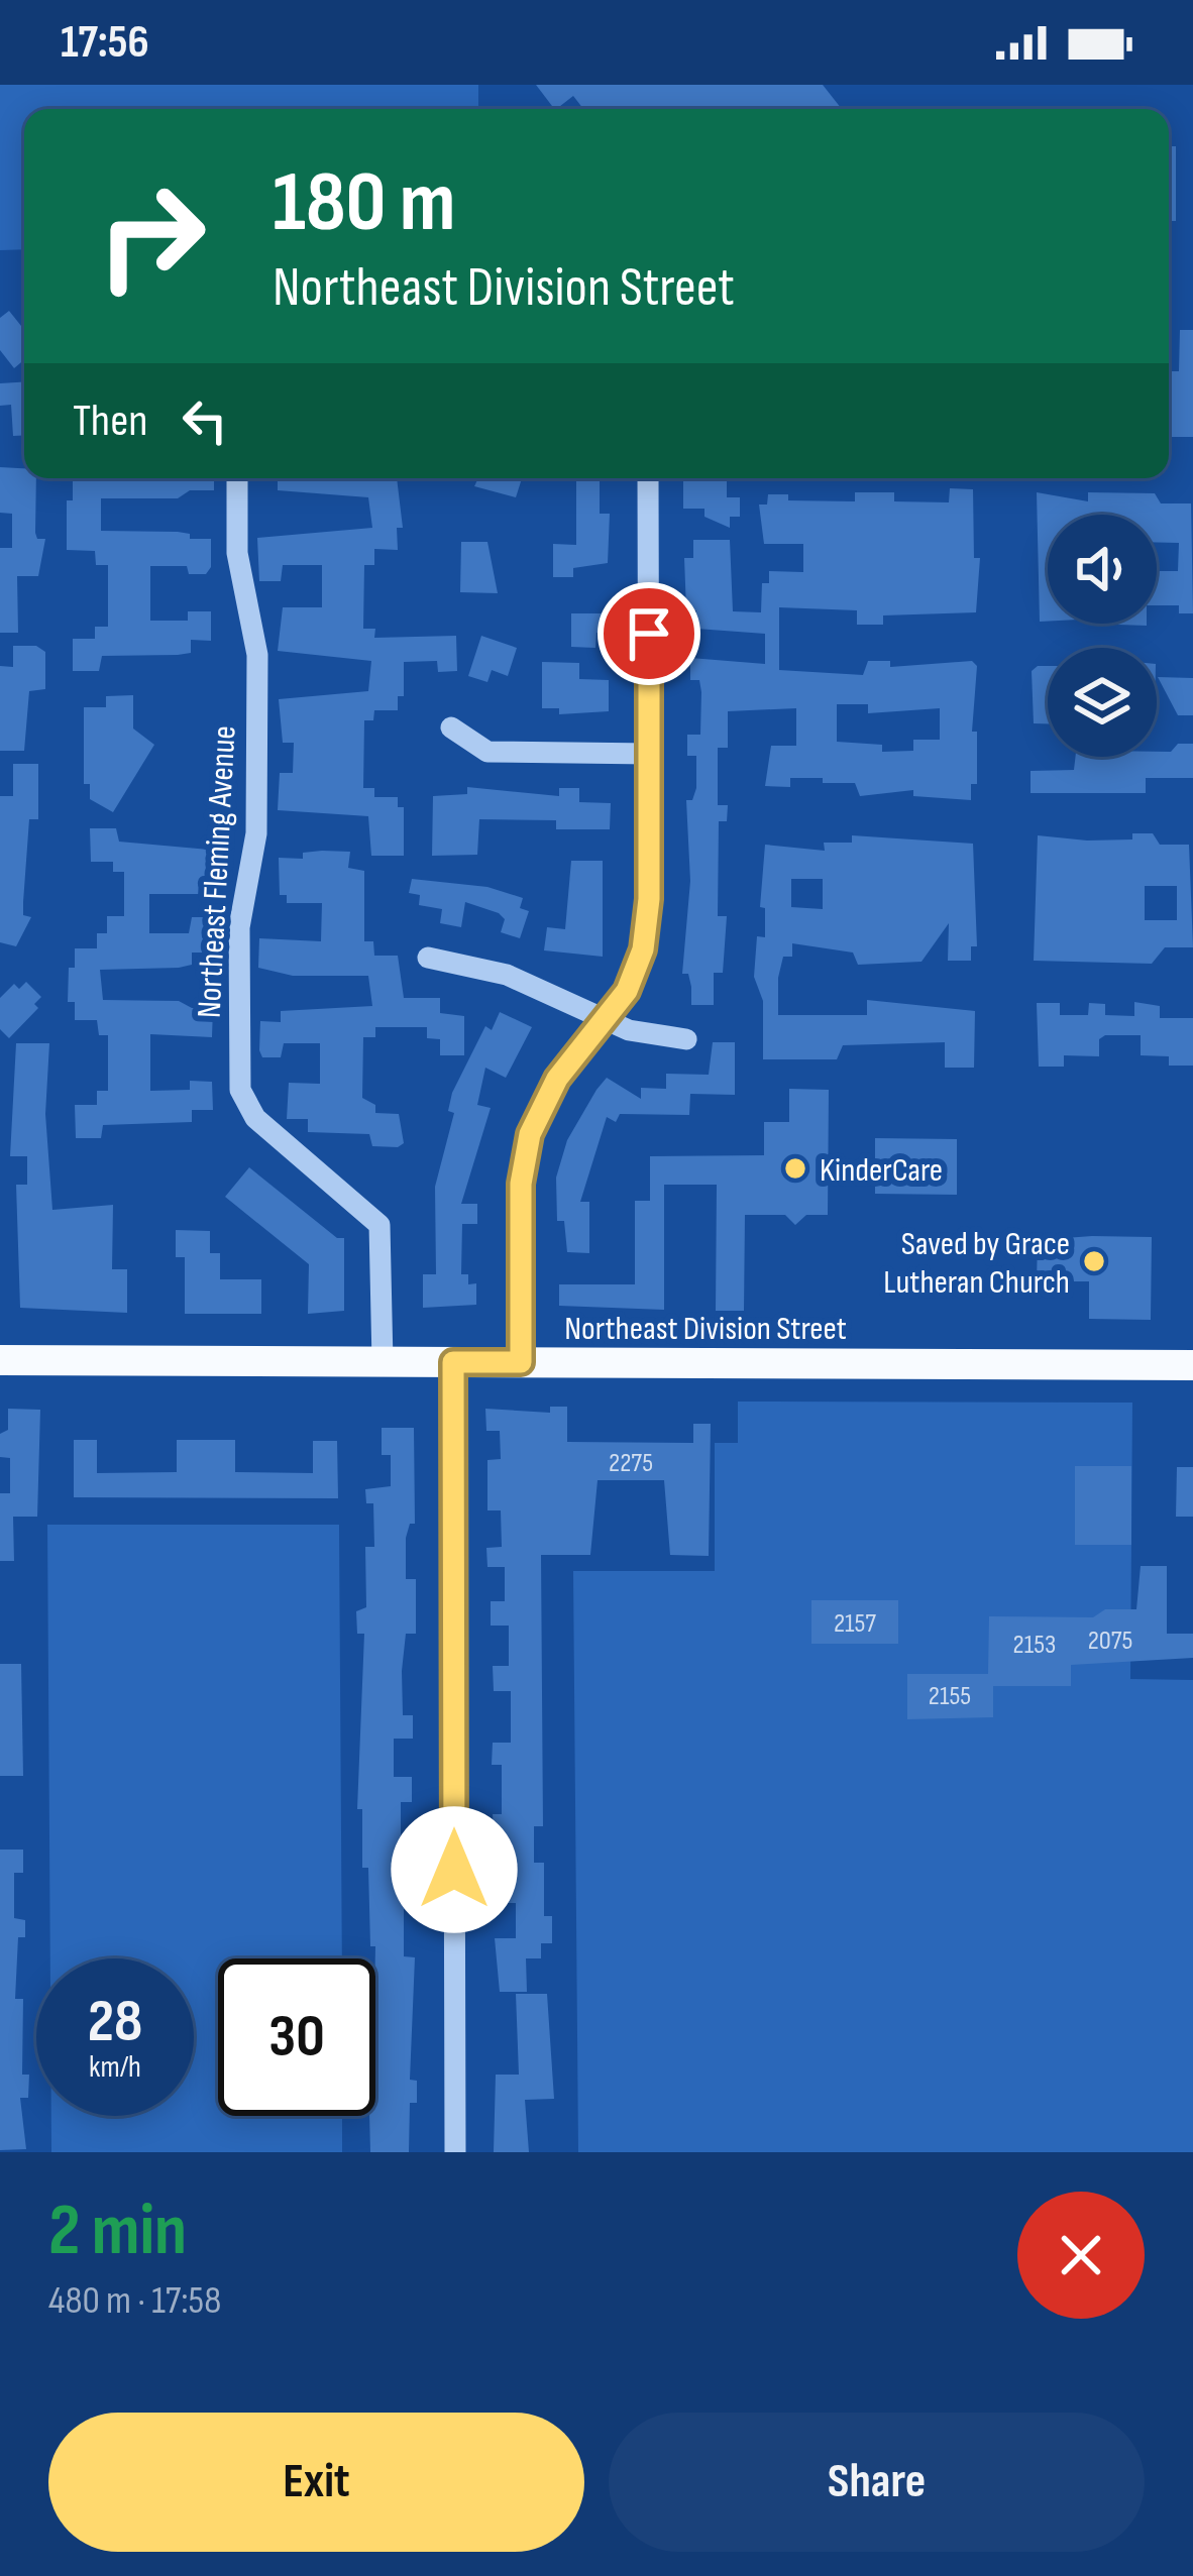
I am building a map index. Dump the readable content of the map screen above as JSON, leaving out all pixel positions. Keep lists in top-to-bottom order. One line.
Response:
{"streets":{"main road":["Northeast Division Street"],"street":["Northeast Fleming Avenue"]},"crossings":[["Northeast Fleming Avenue","Northeast Division Street"]],"places":["KinderCare","Saved by Grace Lutheran Church"],"house_numbers":["2275","2157","2075","2153","2155"],"page":{"status":"17:56","turn":["180 m","Northeast Division Street"],"then":"Then","speed":"28 km/h","limit":"30","heading":["2 min","480 m · 17:58"],"buttons":["Exit","Share"]}}
